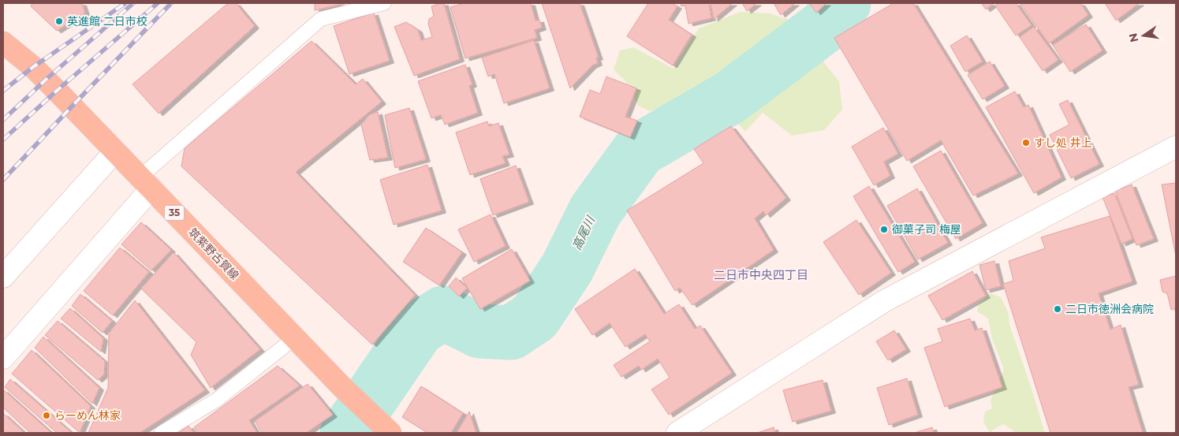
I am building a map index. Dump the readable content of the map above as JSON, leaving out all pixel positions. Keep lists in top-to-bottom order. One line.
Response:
{"streets":{"main road":["35","筑紫野古賀線"]},"districts":["二日市中央四丁目"],"water":["高尾川"],"places":["英進館 二日市校","すし処 井上","御菓子司 梅屋","二日市徳洲会病院","らーめん林家"],"north":"left"}
